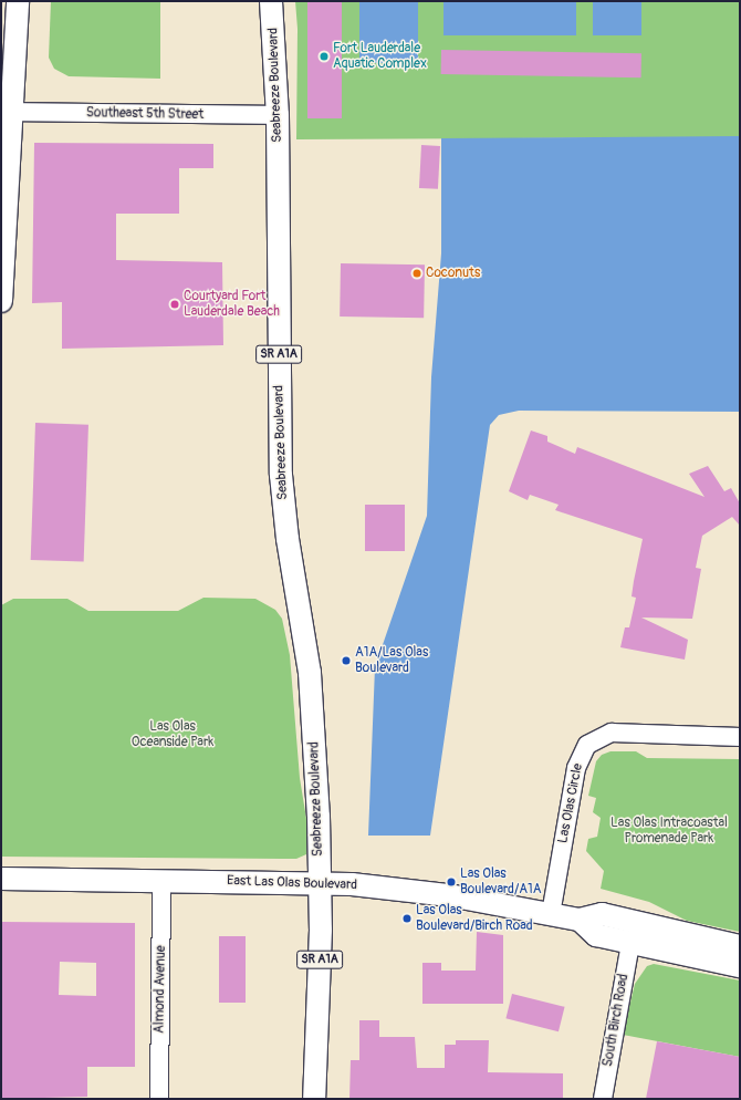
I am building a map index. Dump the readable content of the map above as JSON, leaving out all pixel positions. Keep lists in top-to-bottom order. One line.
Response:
{"streets":{"main road":["Seabreeze Boulevard","SR A1A","East Las Olas Boulevard"],"street":["Southeast 5th Street","Las Olas Circle","Almond Avenue","South Birch Road"]},"crossings":[["Seabreeze Boulevard","Southeast 5th Street"],["Seabreeze Boulevard","SR A1A"],["Seabreeze Boulevard","East Las Olas Boulevard"],["SR A1A","East Las Olas Boulevard"],["Las Olas Circle","East Las Olas Boulevard"],["East Las Olas Boulevard","Almond Avenue"],["East Las Olas Boulevard","South Birch Road"]],"parks":["Las Olas Oceanside Park","Las Olas Intracoastal Promenade Park"],"places":["Fort Lauderdale Aquatic Complex","Coconuts","Courtyard Fort Lauderdale Beach","A1A/Las Olas Boulevard","Las Olas Boulevard/A1A","Las Olas Boulevard/Birch Road"]}
